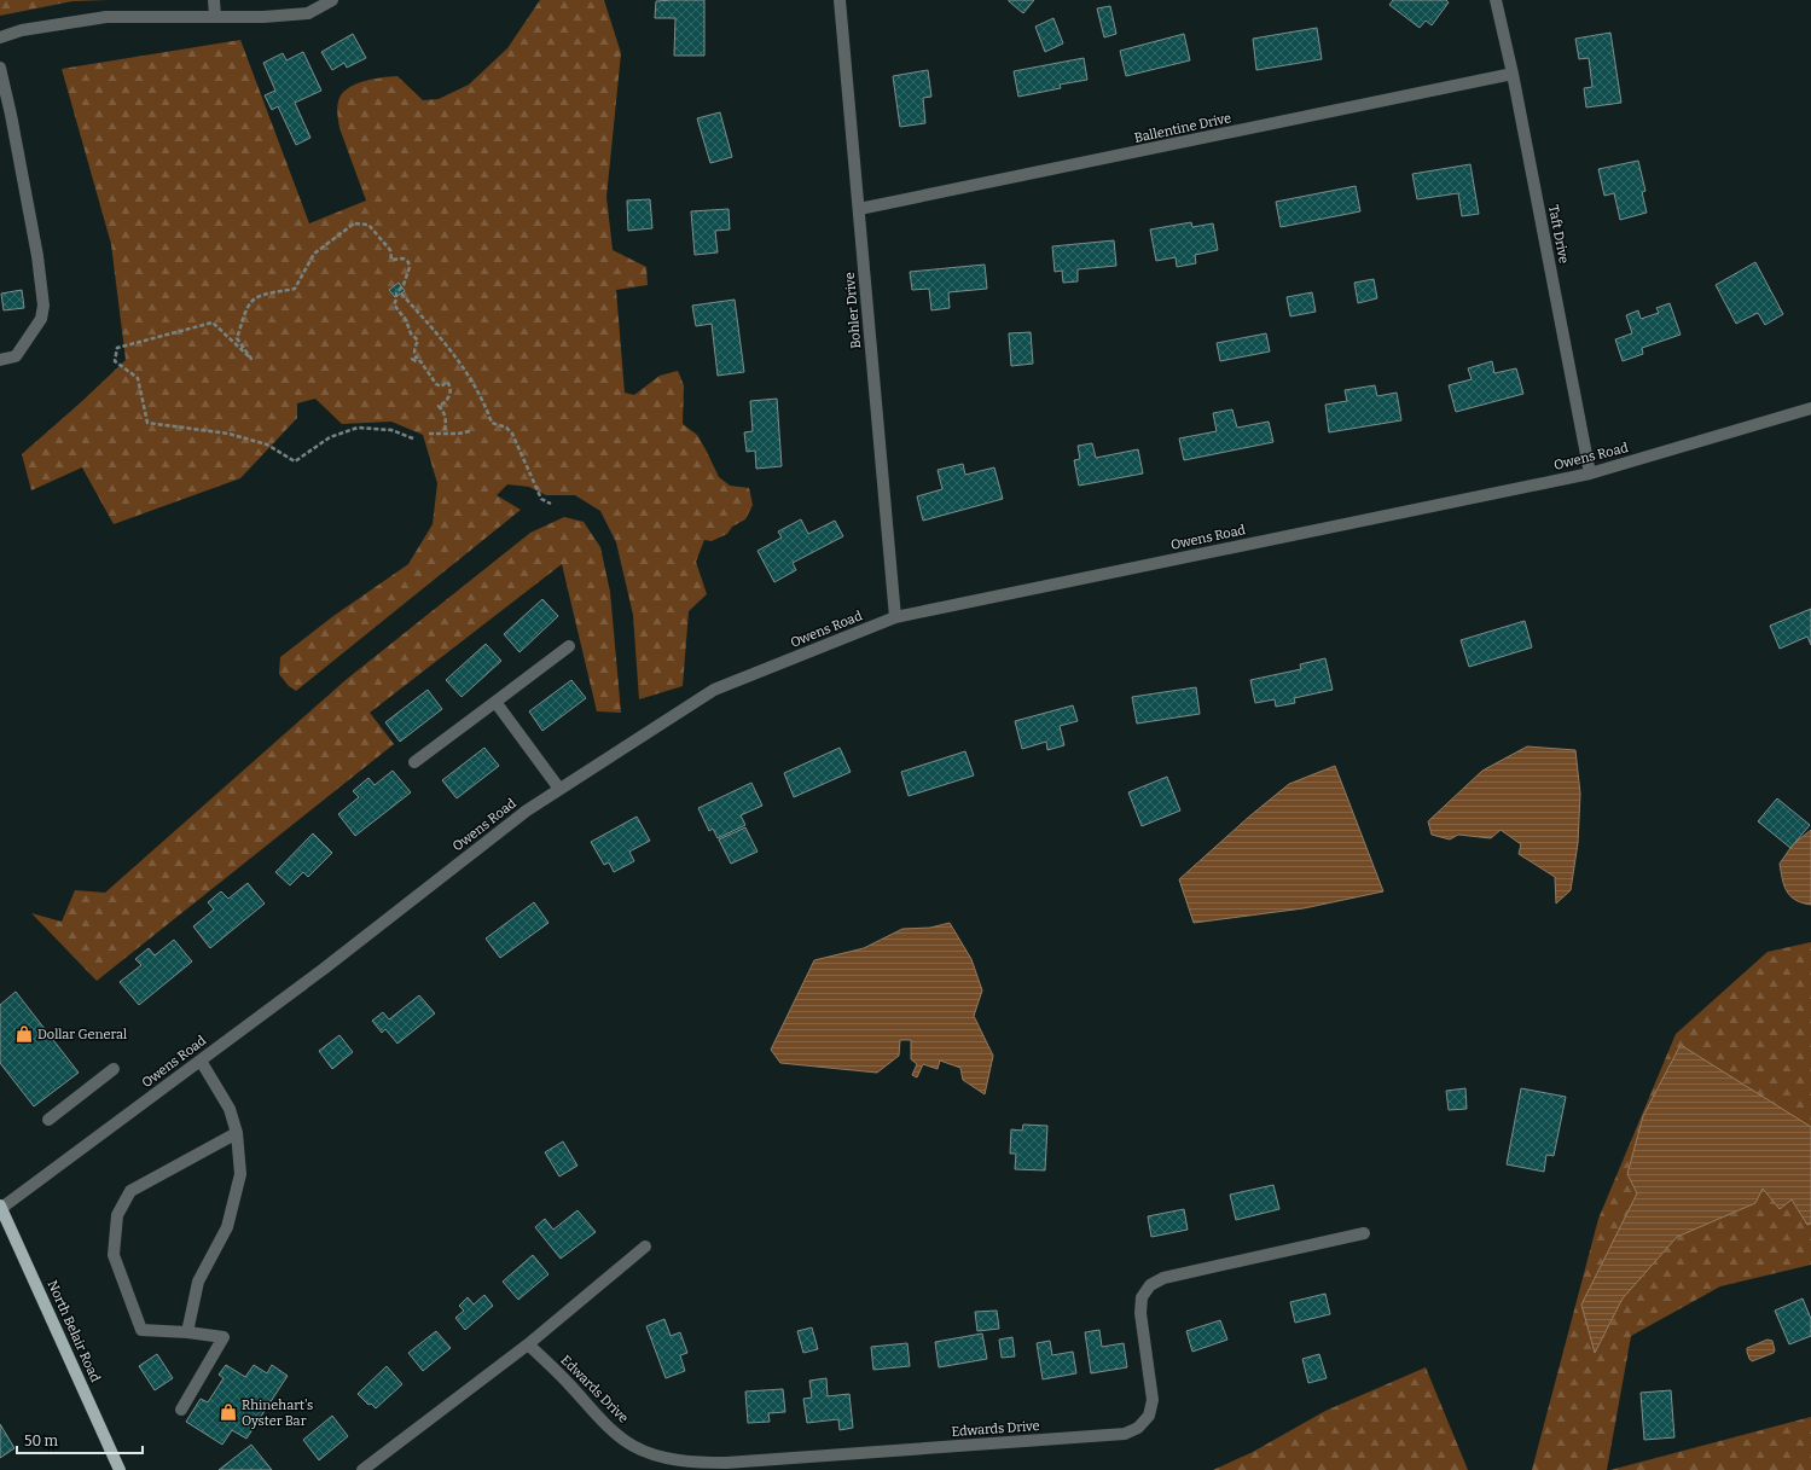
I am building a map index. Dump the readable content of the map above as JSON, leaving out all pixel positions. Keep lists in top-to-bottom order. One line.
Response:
{"streets":{"main road":["North Belair Road"],"street":["Ballentine Drive","Taft Drive","Bohler Drive","Owens Road","Edwards Drive"]},"crossings":[["Ballentine Drive","Taft Drive"],["Ballentine Drive","Bohler Drive"],["Taft Drive","Owens Road"],["Bohler Drive","Owens Road"],["Owens Road","North Belair Road"]],"places":{"shop":["Dollar General","Rhinehart's Oyster Bar"]},"scale_bar":"50 m"}
